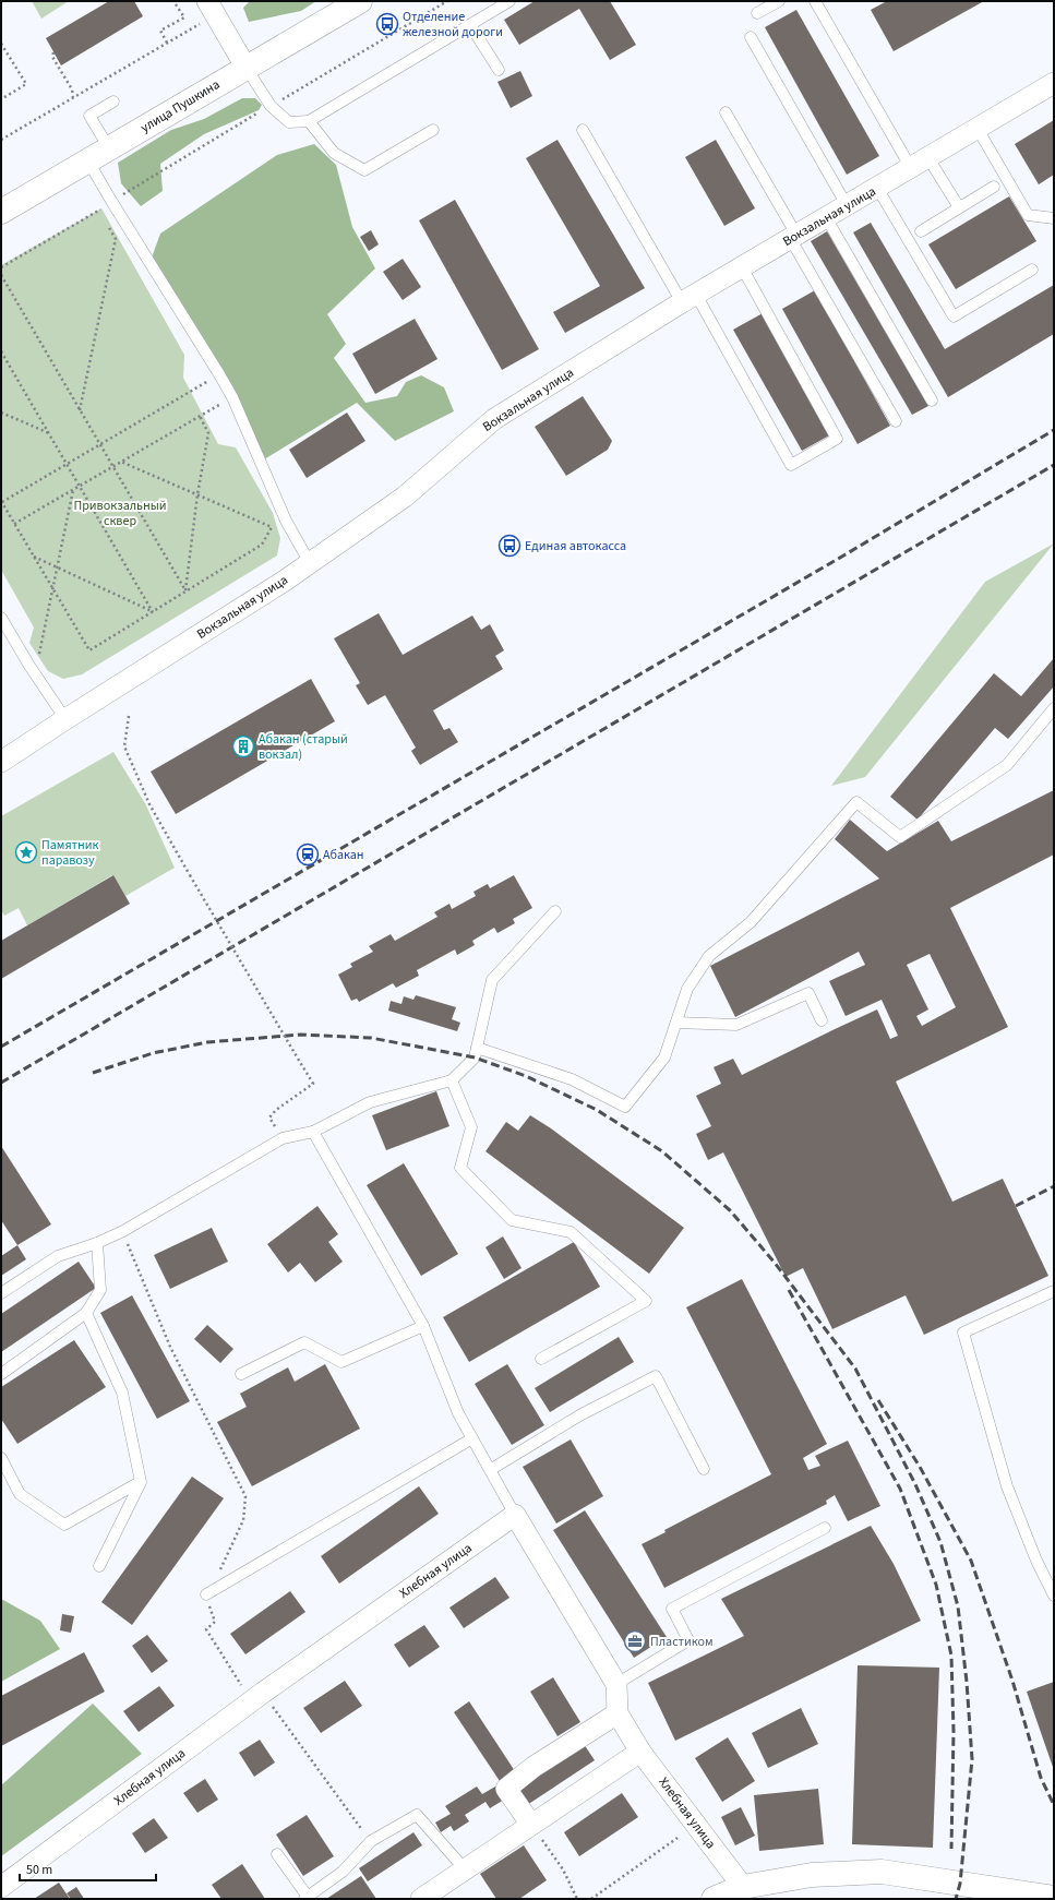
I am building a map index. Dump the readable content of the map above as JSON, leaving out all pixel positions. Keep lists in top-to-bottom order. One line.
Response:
{"streets":{"main road":["улица Пушкина"],"street":["Вокзальная улица","Хлебная улица"]},"parks":["Привокзальный сквер"],"places":{"bus stop":["Отделение железной дороги","Единая автокасса"],"building":["Абакан (старый вокзал)"],"place":["Памятник паравозу"],"station":["Абакан"],"office":["Пластиком"]},"scale_bar":"50 m"}
